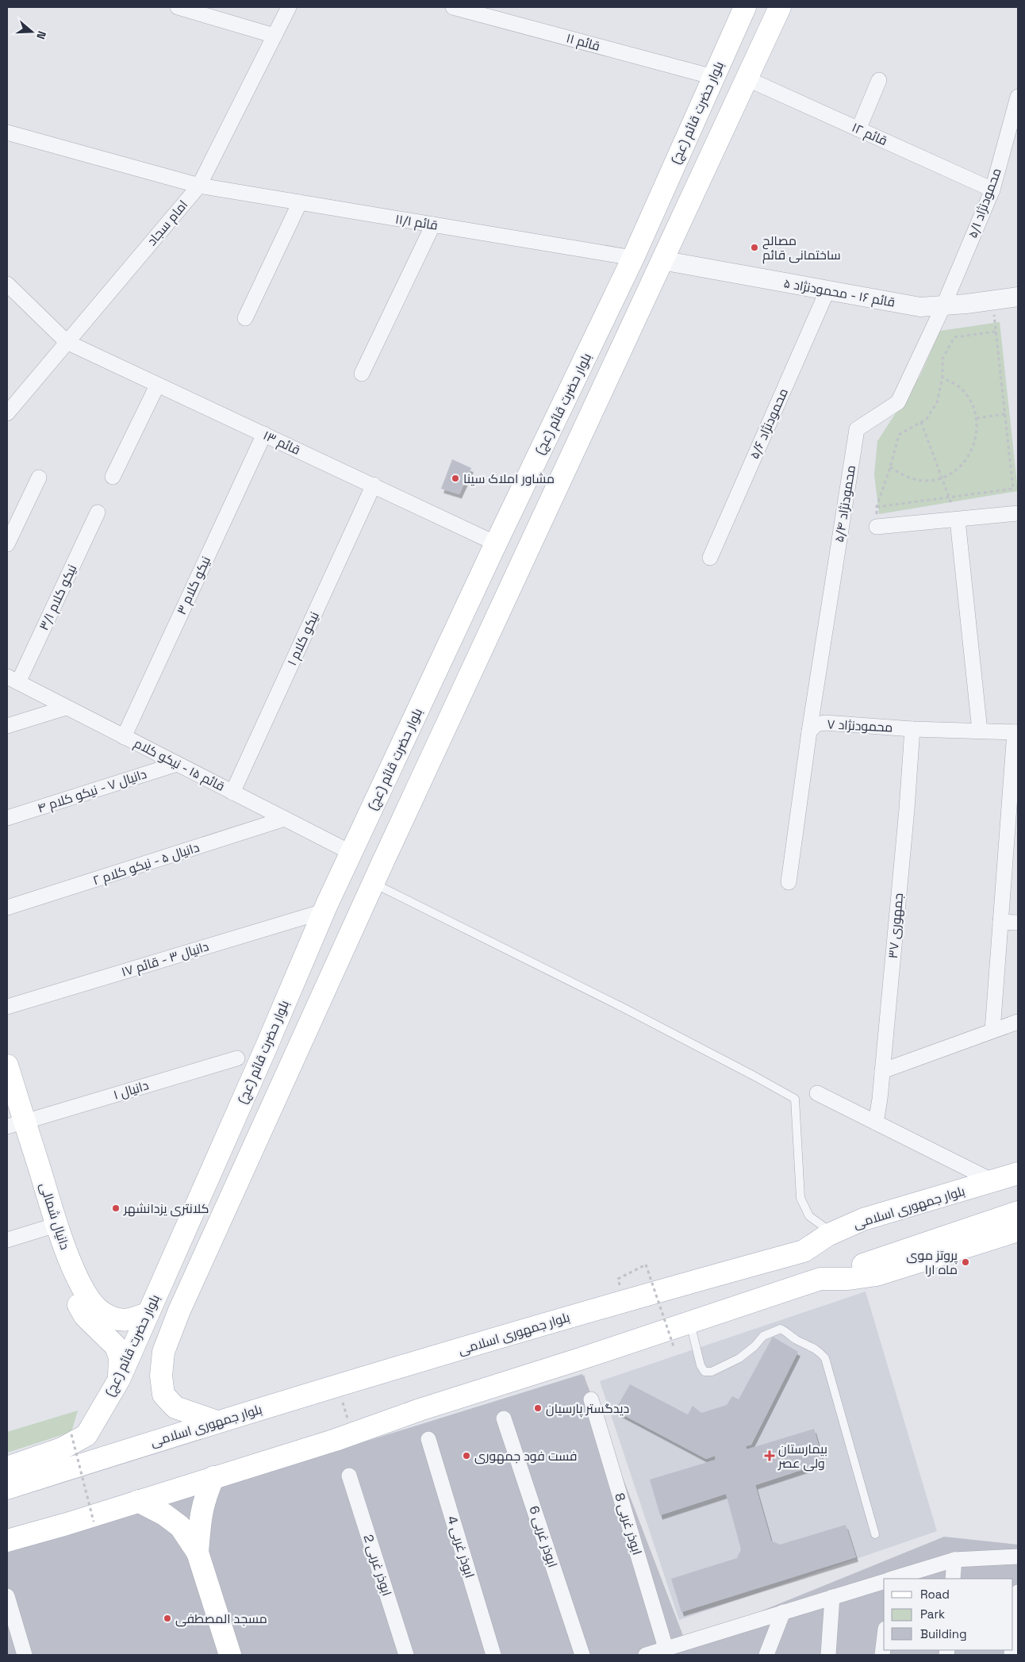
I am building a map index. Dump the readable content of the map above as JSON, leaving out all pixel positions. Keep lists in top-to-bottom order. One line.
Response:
{"streets":{"main road":["بلوار حضرت قائم (عج)","بلوار جمهوری اسلامی","دانیال شمالی"],"street":["قائم ۱۱","قائم ۱۲","محمودنژاد ۵/۱","قائم ۱۱/۱","امام سجاد","قائم ۱۶ - محمودنژاد ۵","محمودنژاد ۵/۶","قائم ۱۳","محمودنژاد ۵/۴","نیکو کلام ۳","نیکو کلام ۳/۱","نیکو کلام ۱","محمودنژاد ۷","قائم ۱۵ - نیکو کلام","دانیال ۷ - نیکو کلام ۴","دانیال ۵ - نیکو کلام ۲","جمهوری ۳۷","دانیال ۳ - قائم ۱۷","دانیال ۱","ابوذر غربی 8","ابوذر غربی 6","ابوذر غربی 4","ابوذر غربی 2"]},"crossings":[["قائم ۱۱","بلوار حضرت قائم (عج)"],["بلوار حضرت قائم (عج)","قائم ۱۱/۱"],["بلوار حضرت قائم (عج)","قائم ۱۳"],["بلوار حضرت قائم (عج)","قائم ۱۵ - نیکو کلام"],["بلوار حضرت قائم (عج)","دانیال ۳ - قائم ۱۷"],["بلوار حضرت قائم (عج)","دانیال شمالی"],["قائم ۱۲","محمودنژاد ۵/۱"],["محمودنژاد ۵/۱","قائم ۱۶ - محمودنژاد ۵"],["محمودنژاد ۵/۱","محمودنژاد ۵/۴"],["قائم ۱۱/۱","امام سجاد"],["امام سجاد","قائم ۱۳"],["قائم ۱۶ - محمودنژاد ۵","محمودنژاد ۵/۶"],["قائم ۱۶ - محمودنژاد ۵","محمودنژاد ۵/۴"],["قائم ۱۳","نیکو کلام ۳"],["قائم ۱۳","نیکو کلام ۱"],["محمودنژاد ۵/۴","محمودنژاد ۷"],["نیکو کلام ۳","قائم ۱۵ - نیکو کلام"],["نیکو کلام ۳/۱","قائم ۱۵ - نیکو کلام"],["نیکو کلام ۱","قائم ۱۵ - نیکو کلام"],["محمودنژاد ۷","جمهوری ۳۷"],["قائم ۱۵ - نیکو کلام","دانیال ۷ - نیکو کلام ۴"],["قائم ۱۵ - نیکو کلام","دانیال ۵ - نیکو کلام ۲"],["دانیال ۱","دانیال شمالی"]],"places":{"other":["مصالح ساختمانی قائم","مشاور املاک سینا","کلانتری یزدانشهر","پروتز موی ماه ارا","دیدگستر پارسیان","فست فود جمهوری","مسجد المصطفی"],"health":["بیمارستان ولی عصر"]},"legend":["Road","Park","Building"],"north":"right"}
